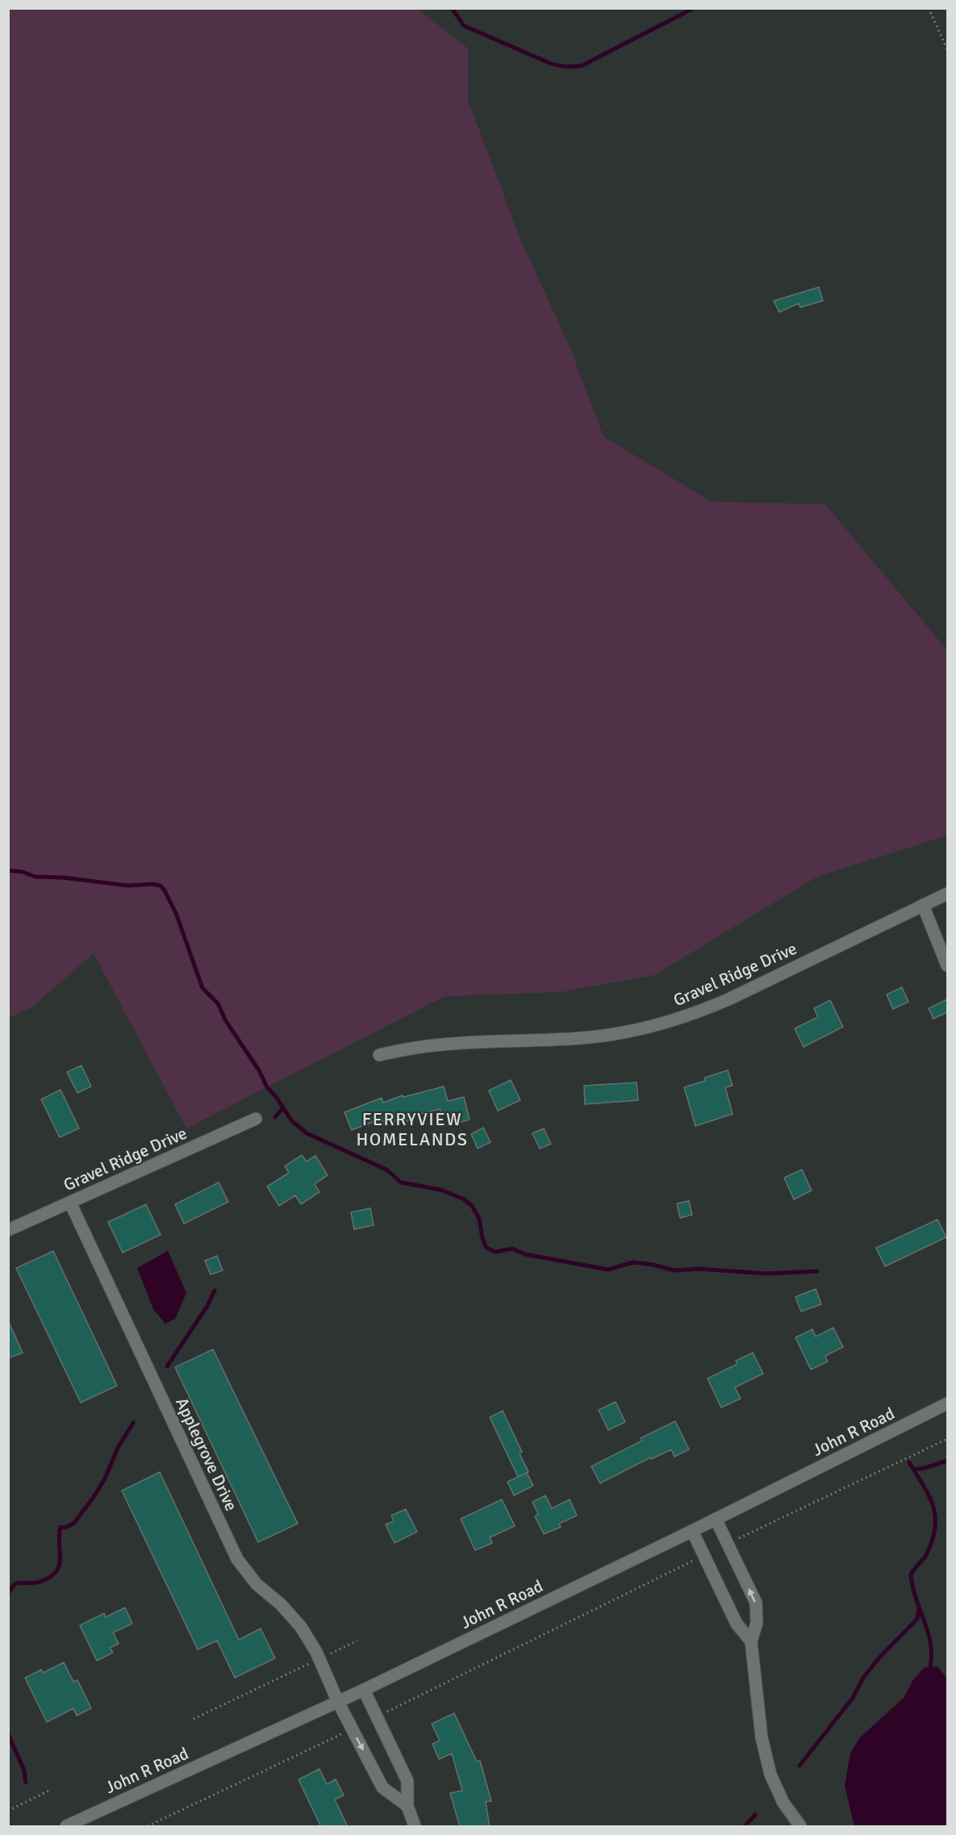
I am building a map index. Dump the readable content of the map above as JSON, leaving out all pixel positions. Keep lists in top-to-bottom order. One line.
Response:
{"streets":{"street":["Gravel Ridge Drive","John R Road","Applegrove Drive"]},"crossings":[["Gravel Ridge Drive","Applegrove Drive"],["John R Road","Applegrove Drive"]],"districts":["FERRYVIEW HOMELANDS"]}
